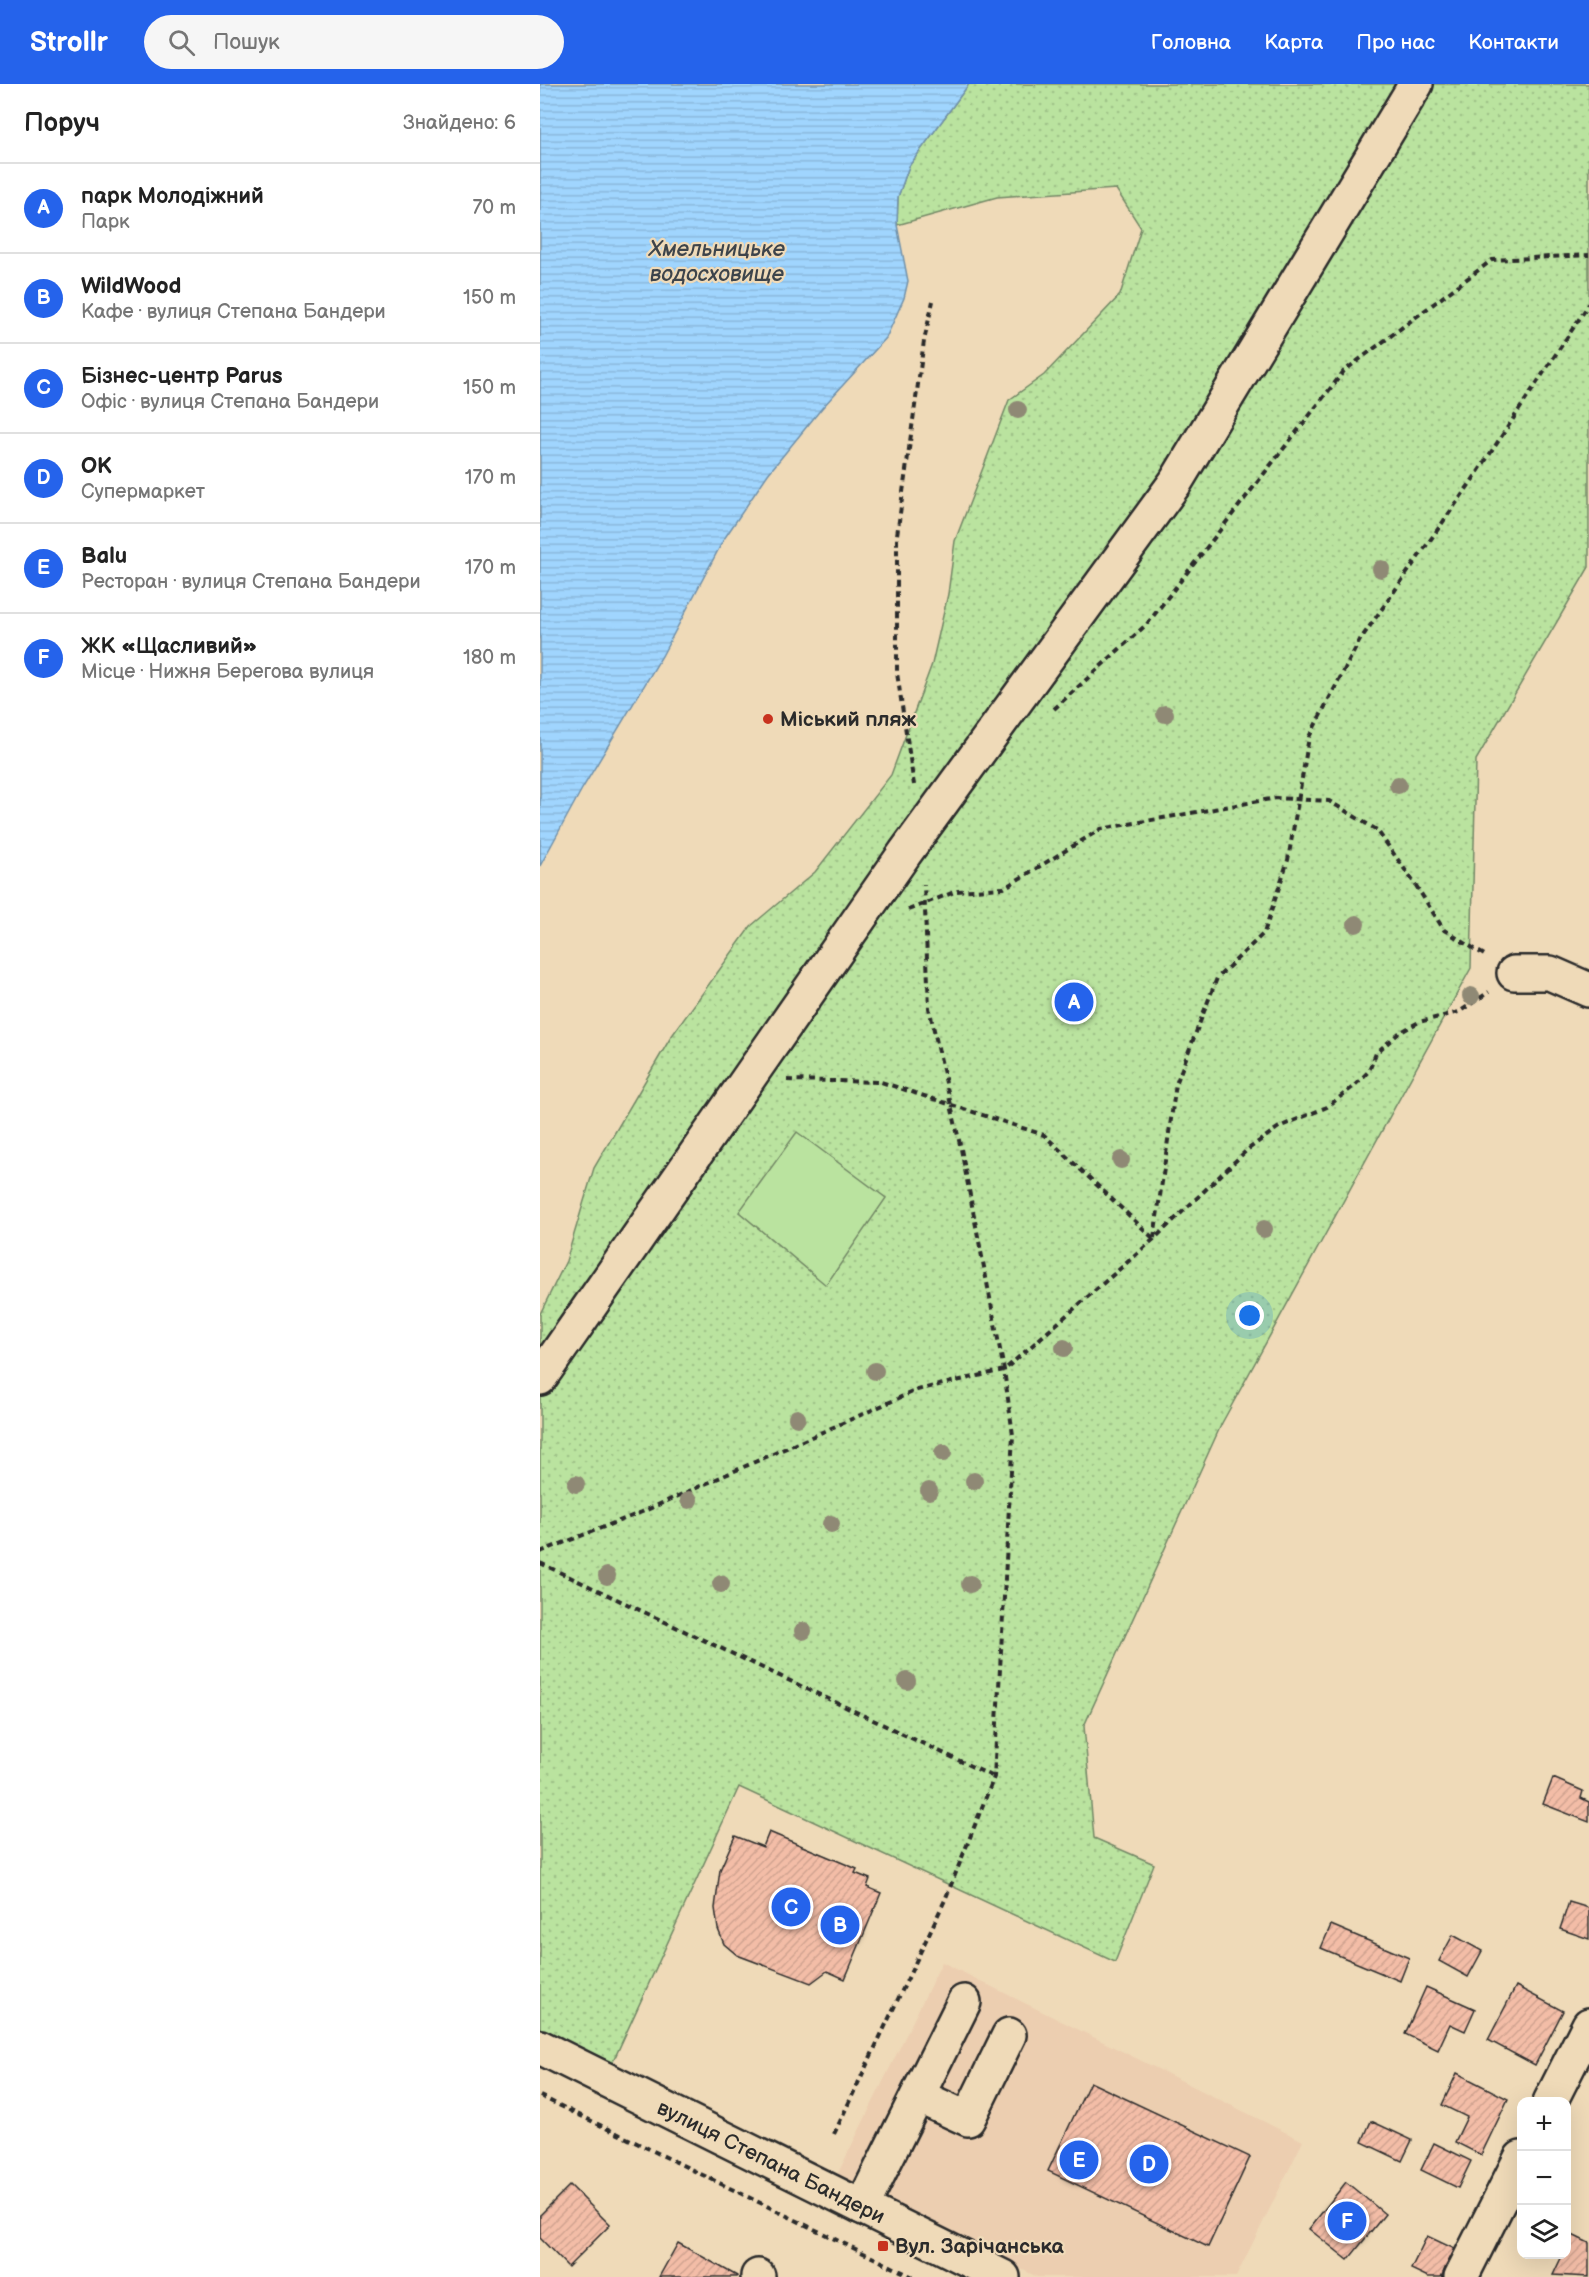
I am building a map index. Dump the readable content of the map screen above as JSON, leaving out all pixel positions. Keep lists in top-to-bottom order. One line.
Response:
{"streets":{"street":["вулиця Степана Бандери"]},"water":["Хмельницьке водосховище"],"places":{"other":["Міський пляж"],"transit":["Вул. Зарічанська"]},"page":{"header":"Strollr","search":"Пошук","nav":["Головна","Карта","Про нас","Контакти"],"heading":["Поруч","Знайдено: 6"],"list":[{"mark":"A","name":"парк Молодіжний","note":"Парк","value":"70 m"},{"mark":"B","name":"WildWood","note":"Кафе · вулиця Степана Бандери","value":"150 m"},{"mark":"C","name":"Бізнес-центр Parus","note":"Офіс · вулиця Степана Бандери","value":"150 m"},{"mark":"D","name":"OK","note":"Супермаркет","value":"170 m"},{"mark":"E","name":"Balu","note":"Ресторан · вулиця Степана Бандери","value":"170 m"},{"mark":"F","name":"ЖК «Щасливий»","note":"Місце · Нижня Берегова вулиця","value":"180 m"}],"pins":["A","C","B","E","D","F"],"map_buttons":["+","−"]}}
